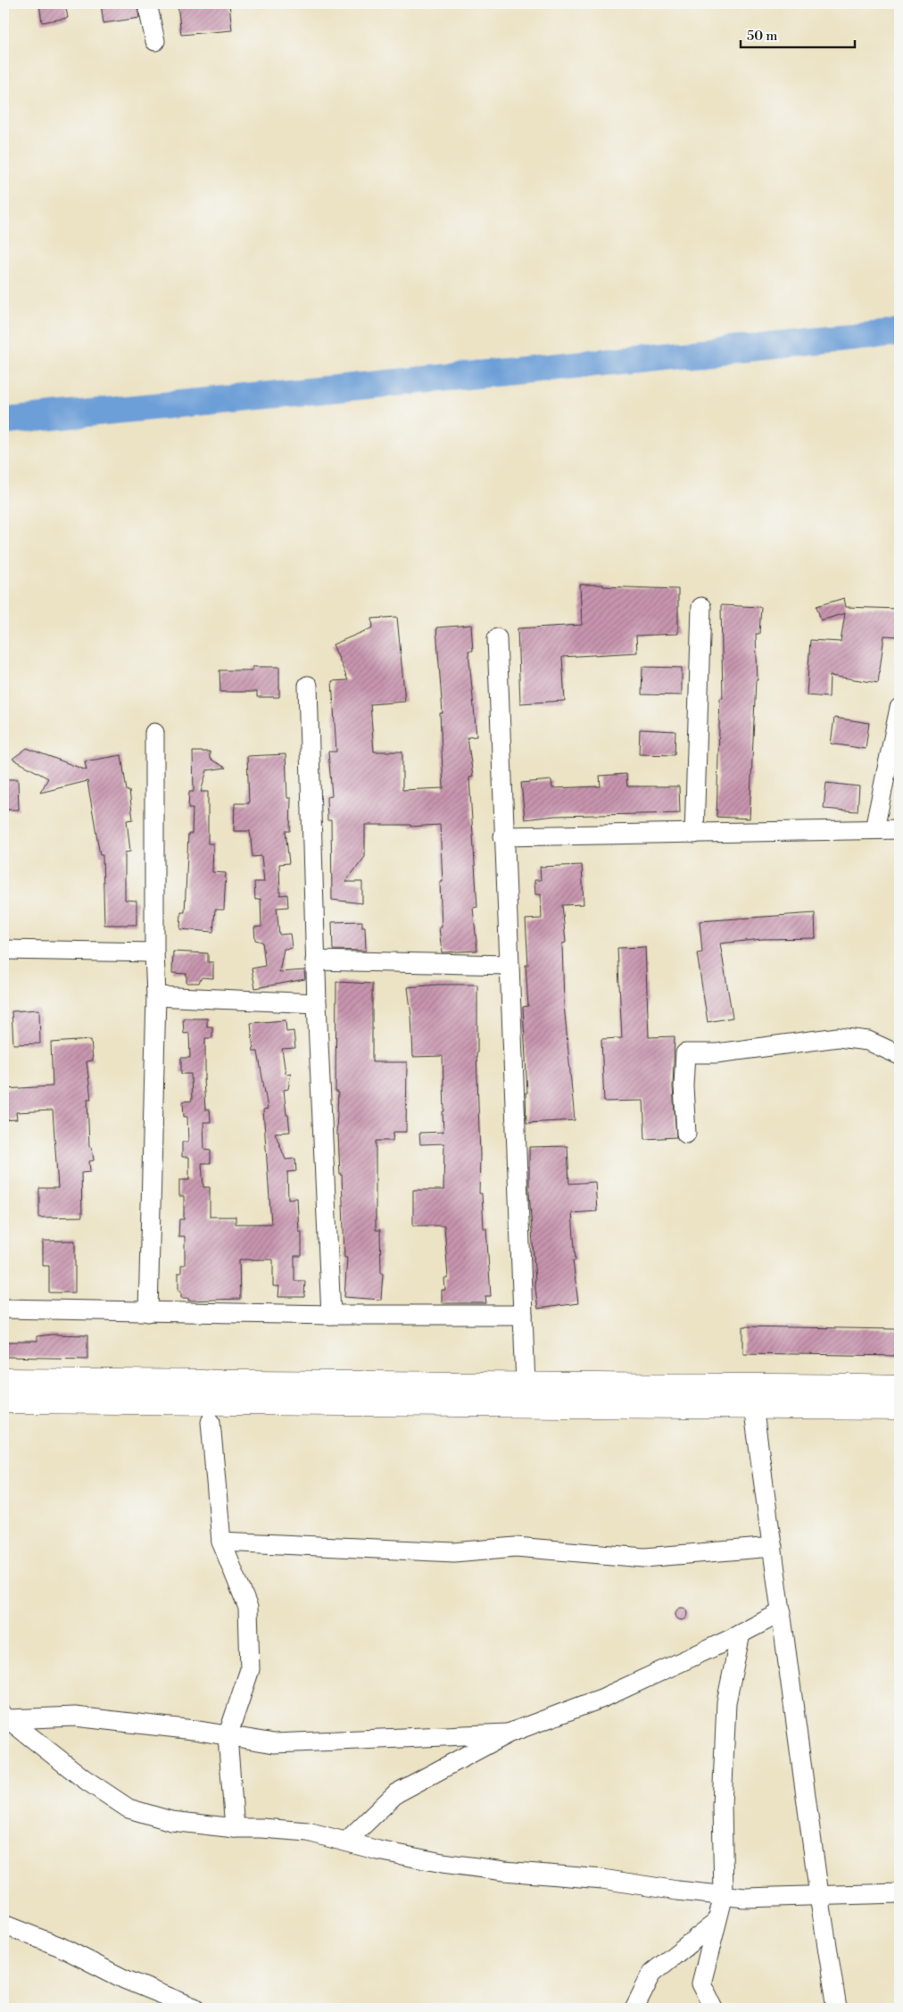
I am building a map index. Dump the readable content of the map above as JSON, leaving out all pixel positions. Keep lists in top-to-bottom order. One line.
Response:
{"scale_bar":"50 m"}
